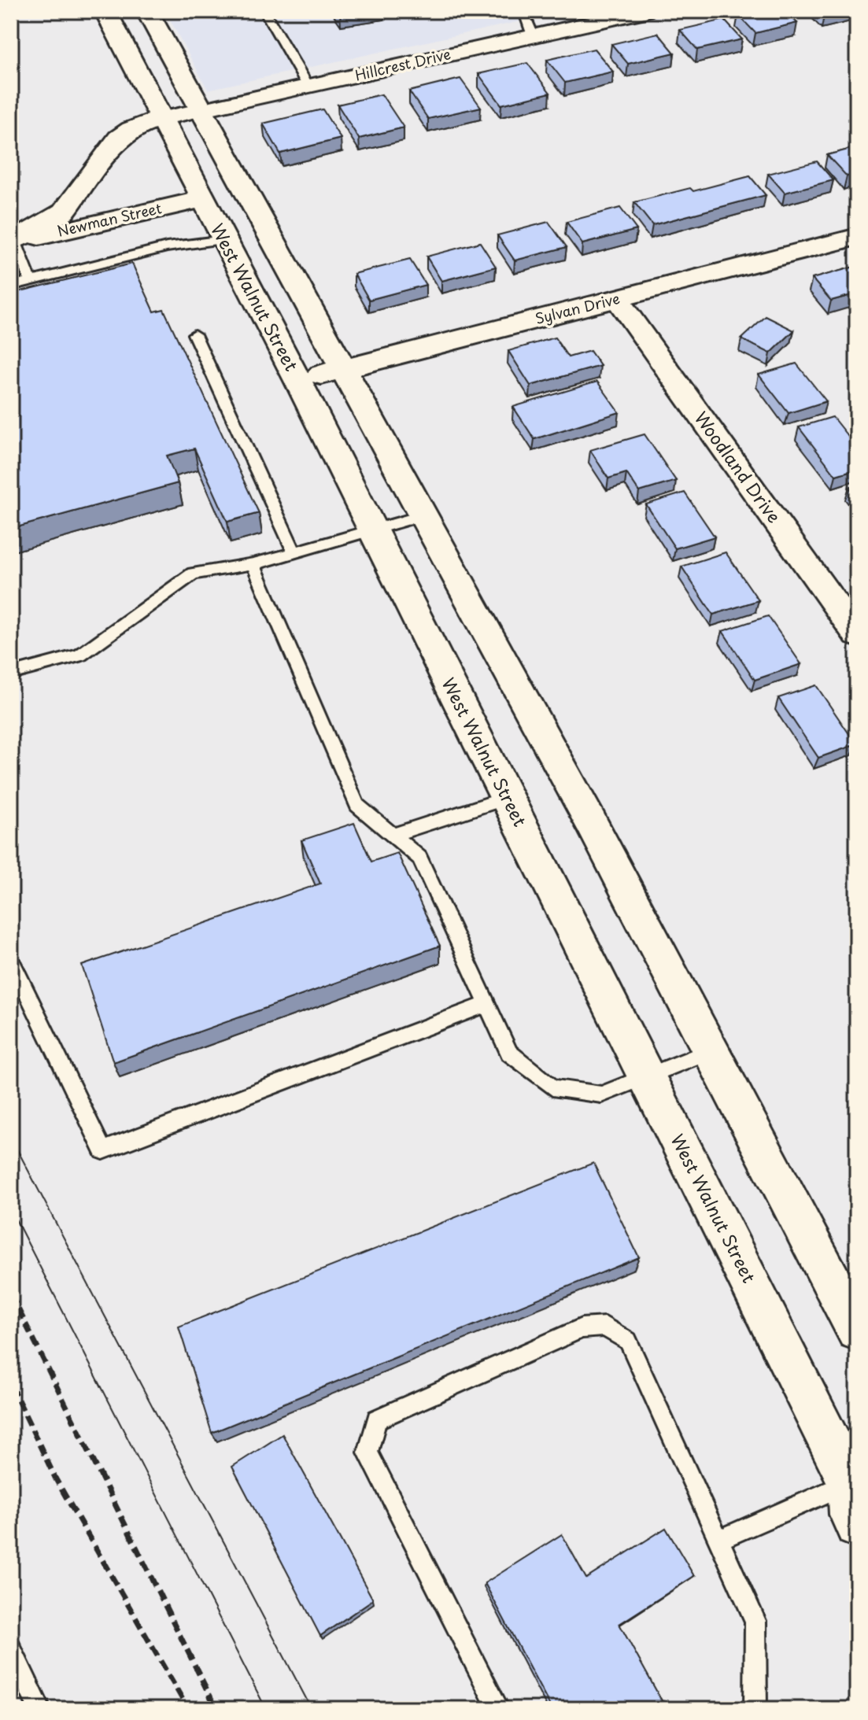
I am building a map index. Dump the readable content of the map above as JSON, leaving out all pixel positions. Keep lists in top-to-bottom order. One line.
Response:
{"streets":{"main road":["Newman Street","West Walnut Street","Sylvan Drive"],"street":["Hillcrest Drive","Woodland Drive"]},"crossings":[["Hillcrest Drive","Newman Street"],["Hillcrest Drive","West Walnut Street"],["Newman Street","West Walnut Street"],["West Walnut Street","Sylvan Drive"],["Sylvan Drive","Woodland Drive"]]}
